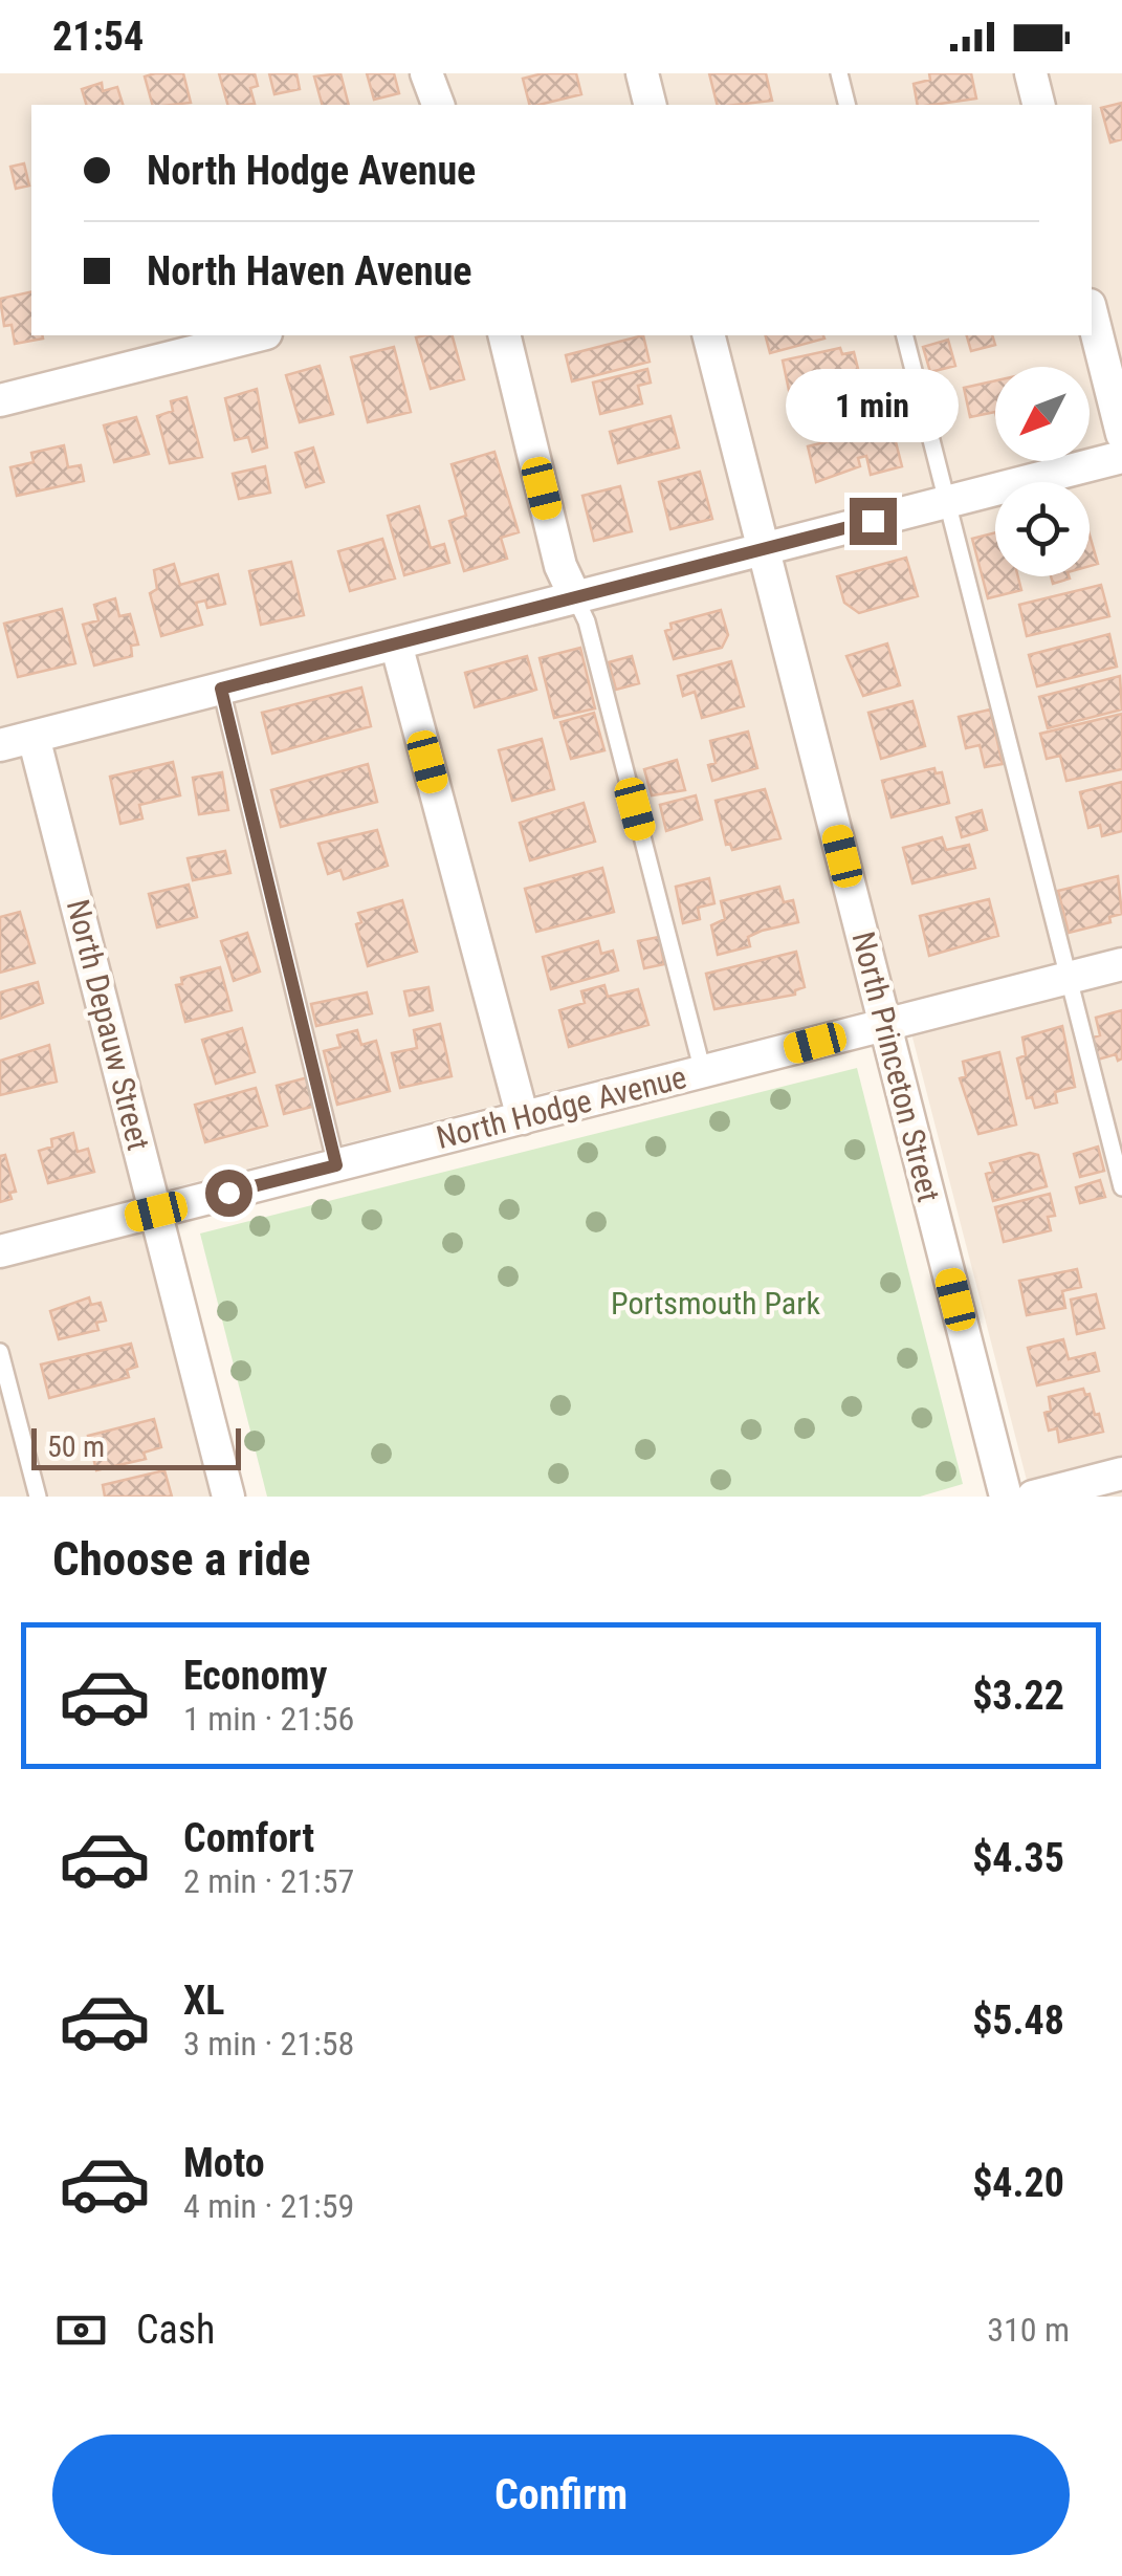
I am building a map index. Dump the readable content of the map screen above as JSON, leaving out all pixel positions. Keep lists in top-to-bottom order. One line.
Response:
{"streets":{"street":["North Depauw Street","North Princeton Street","North Hodge Avenue"]},"crossings":[["North Depauw Street","North Hodge Avenue"],["North Princeton Street","North Hodge Avenue"]],"parks":["Portsmouth Park"],"scale_bar":"50 m","north":"bottom left","page":{"status":"21:54","banner":["North Hodge Avenue","North Haven Avenue"],"bubble":"1 min","scale":"50 m","heading":"Choose a ride","list":[{"name":"Economy","note":"1 min · 21:56","value":"$3.22"},{"name":"Comfort","note":"2 min · 21:57","value":"$4.35"},{"name":"XL","note":"3 min · 21:58","value":"$5.48"},{"name":"Moto","note":"4 min · 21:59","value":"$4.20"}],"pay":["Cash","310 m"],"buttons":"Confirm"}}
